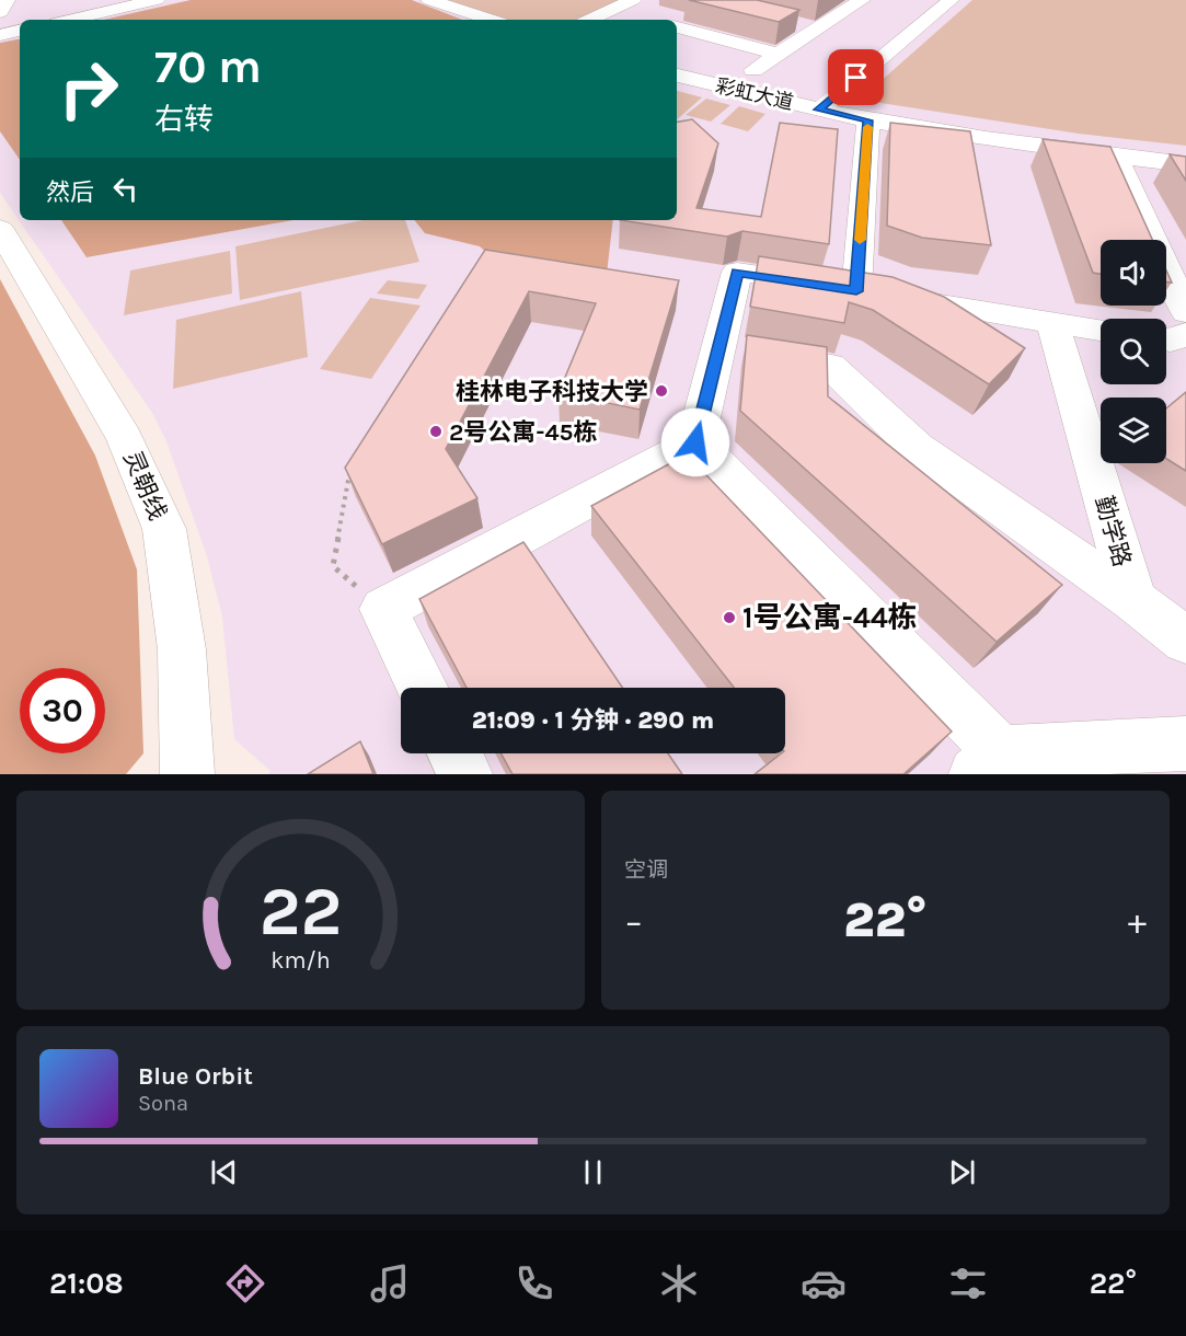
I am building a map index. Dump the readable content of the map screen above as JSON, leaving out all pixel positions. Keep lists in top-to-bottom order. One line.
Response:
{"streets":{"street":["彩虹大道","灵朝线","勤学路"]},"places":["桂林电子科技大学","2号公寓-45栋","1号公寓-44栋"],"page":{"turn":["70 m","右转"],"then":"然后","limit":"30","trip":"21:09 · 1 分钟 · 290 m","tile":"空调","heat":["−","22°","+"],"song":["Blue Orbit","Sona"],"tabs":["21:08","22°"],"gauge":["22","km/h"]}}
